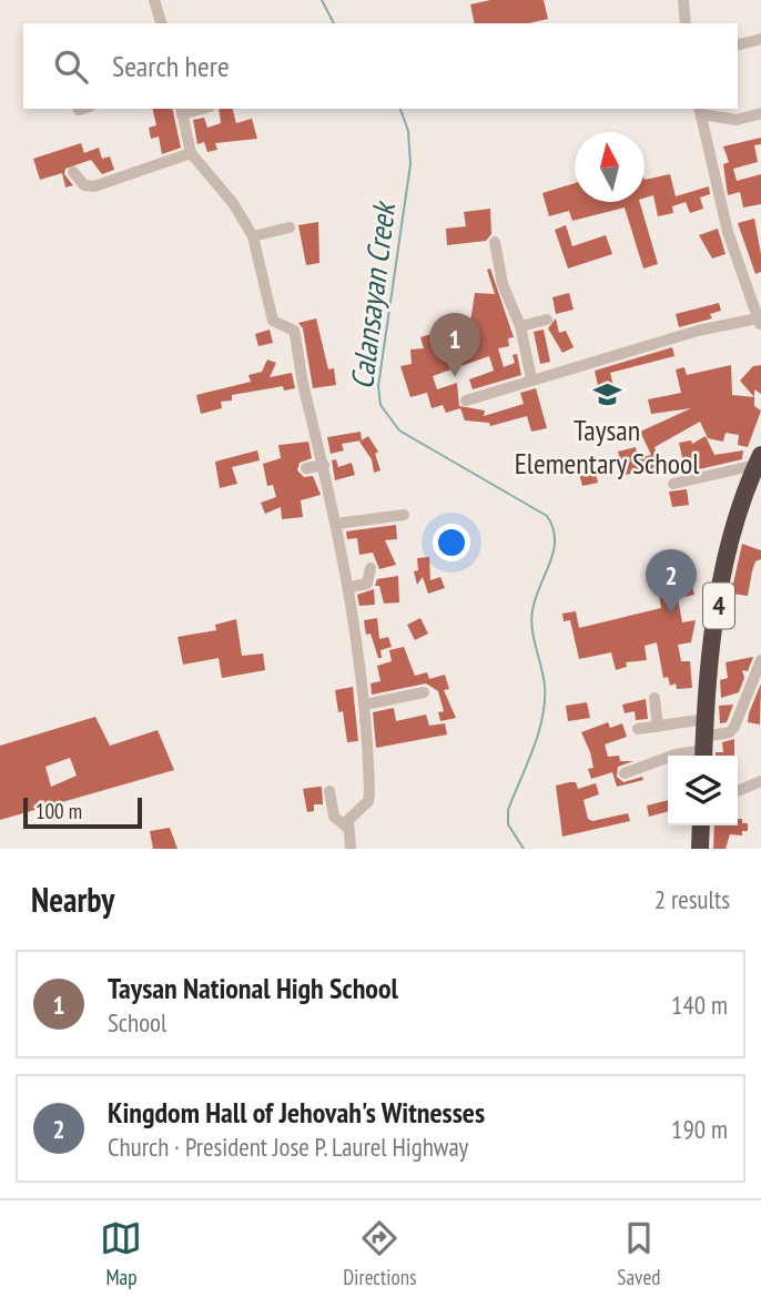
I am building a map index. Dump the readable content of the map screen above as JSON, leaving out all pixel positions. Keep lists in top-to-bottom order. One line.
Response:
{"streets":{"highway":["4"]},"water":["Calansayan Creek"],"places":{"school or university":["Taysan Elementary School"]},"scale_bar":"100 m","north":"top","page":{"search":"Search here","pins":["1","2"],"scale":"100 m","heading":["Nearby","2 results"],"list":[{"mark":"1","name":"Taysan National High School","note":"School","value":"140 m"},{"mark":"2","name":"Kingdom Hall of Jehovah's Witnesses","note":"Church · President Jose P. Laurel Highway","value":"190 m"}],"nav":["Map","Directions","Saved"]}}
